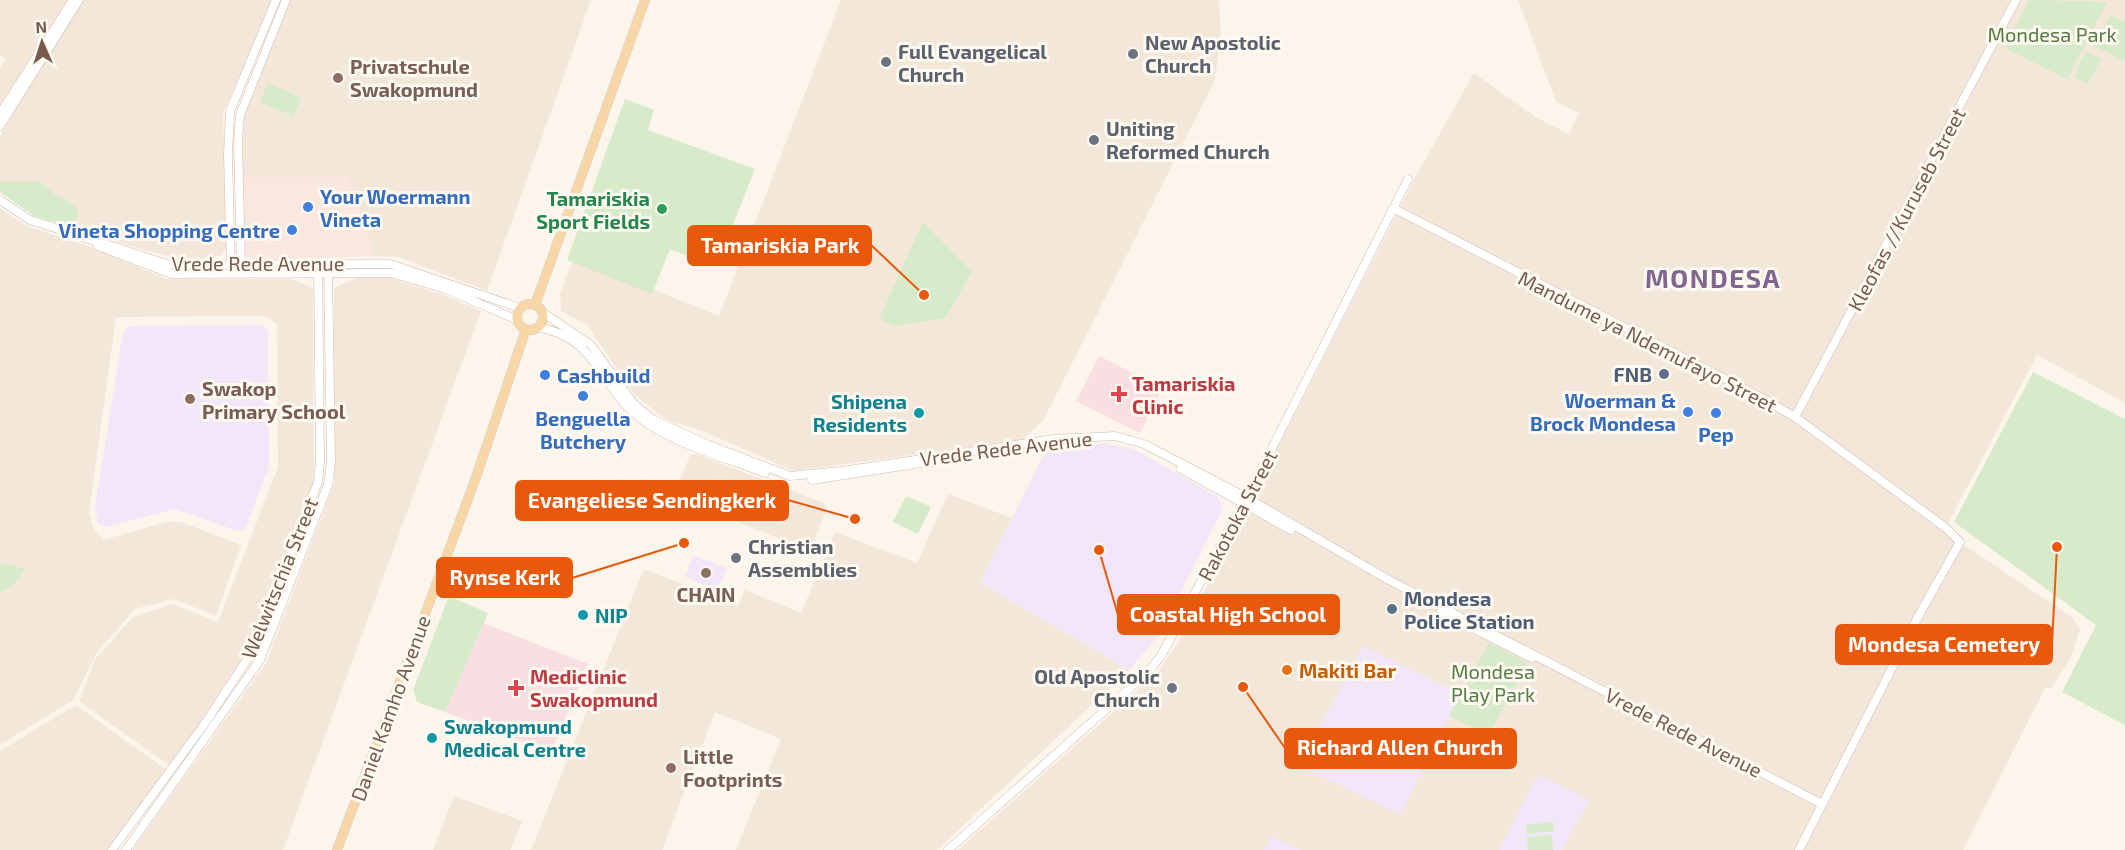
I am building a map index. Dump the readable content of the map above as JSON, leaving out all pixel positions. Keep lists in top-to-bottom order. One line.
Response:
{"streets":{"main road":["Daniel Kamho Avenue"],"street":["Kleofas //Kuruseb Street","Vrede Rede Avenue","Mandume ya Ndemufayo Street","Rakotoka Street","Welwitschia Street"]},"crossings":[["Kleofas //Kuruseb Street","Mandume ya Ndemufayo Street"],["Vrede Rede Avenue","Mandume ya Ndemufayo Street"],["Vrede Rede Avenue","Rakotoka Street"],["Vrede Rede Avenue","Welwitschia Street"],["Vrede Rede Avenue","Daniel Kamho Avenue"],["Mandume ya Ndemufayo Street","Rakotoka Street"]],"districts":["MONDESA"],"parks":["Mondesa Park","Mondesa Play Park"],"places":{"other":["New Apostolic Church","Full Evangelical Church","Privatschule Swakopmund","Uniting Reformed Church","Your Woermann Vineta","Tamariskia Sport Fields","Vineta Shopping Centre","Tamariskia Park","FNB","Cashbuild","Benguella Butchery","Swakop Primary School","Woerman & Brock Mondesa","Shipena Residents","Pep","Evangeliese Sendingkerk","Rynse Kerk","Mondesa Cemetery","Coastal High School","Christian Assemblies","CHAIN","Mondesa Police Station","NIP","Makiti Bar","Richard Allen Church","Old Apostolic Church","Swakopmund Medical Centre","Little Footprints"],"health":["Tamariskia Clinic","Mediclinic Swakopmund"]},"north":"top"}
